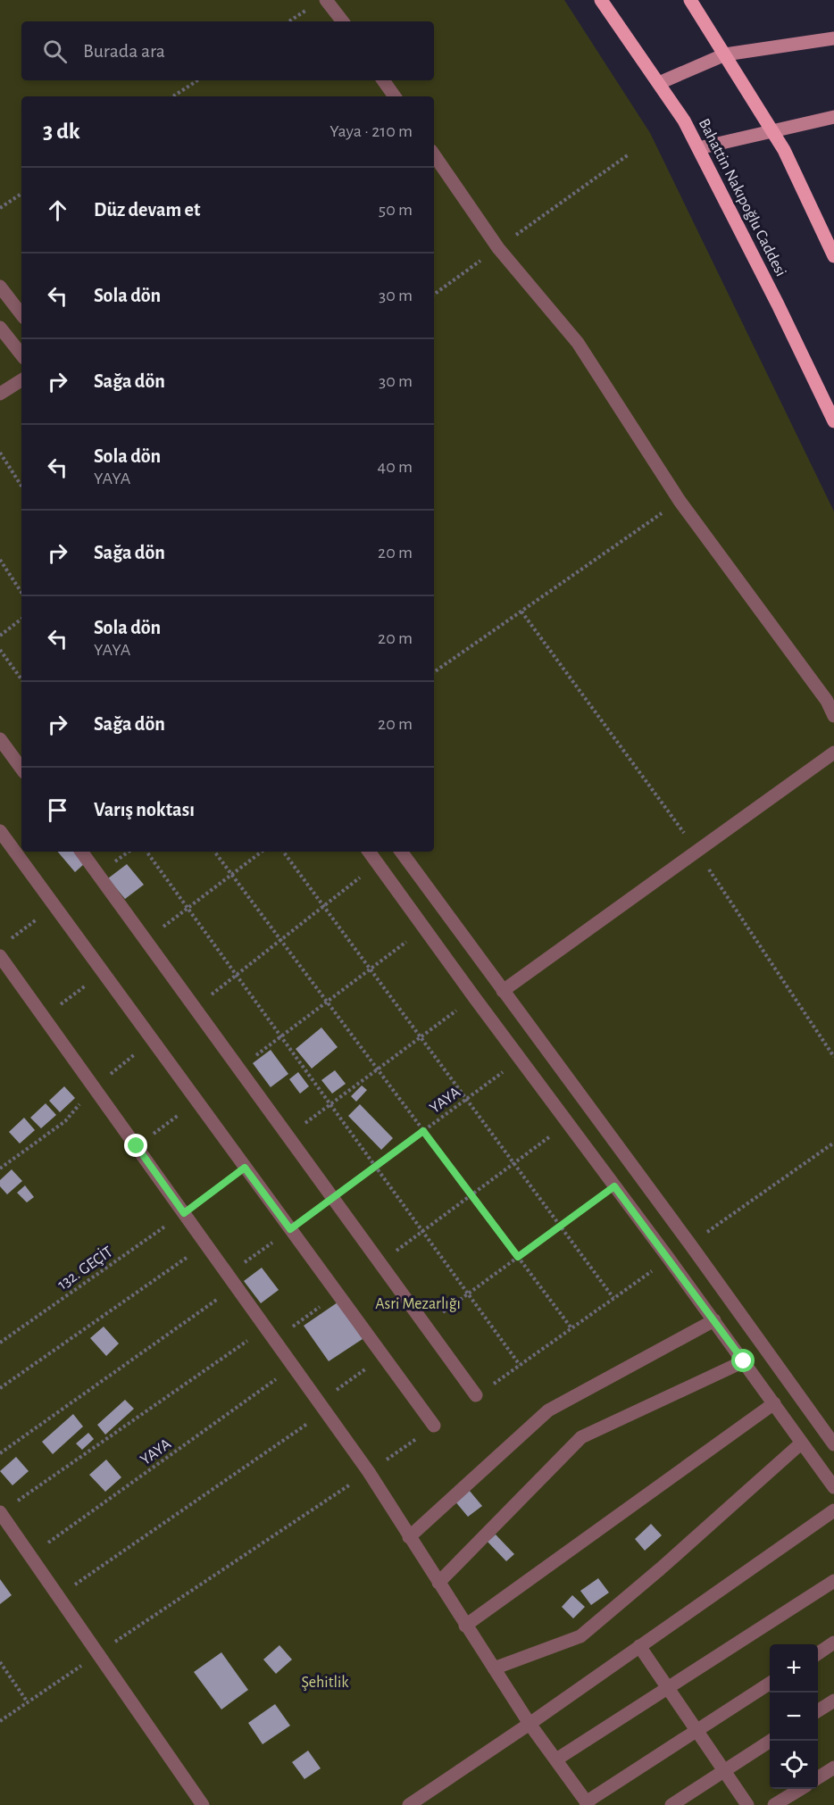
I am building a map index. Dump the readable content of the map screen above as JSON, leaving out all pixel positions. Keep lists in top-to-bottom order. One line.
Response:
{"streets":{"main road":["Bahattin Nakıpoğlu Caddesi"],"path":["YAYA","132. GEÇİT"]},"parks":["Asri Mezarlığı","Şehitlik"],"page":{"search":"Burada ara","heading":["3 dk","Yaya · 210 m"],"list":[["Düz devam et","50 m"],["Sola dön","30 m"],["Sağa dön","30 m"],["Sola dön","YAYA","40 m"],["Sağa dön","20 m"],["Sola dön","YAYA","20 m"],["Sağa dön","20 m"],"Varış noktası"],"map_buttons":["+","−"]}}
